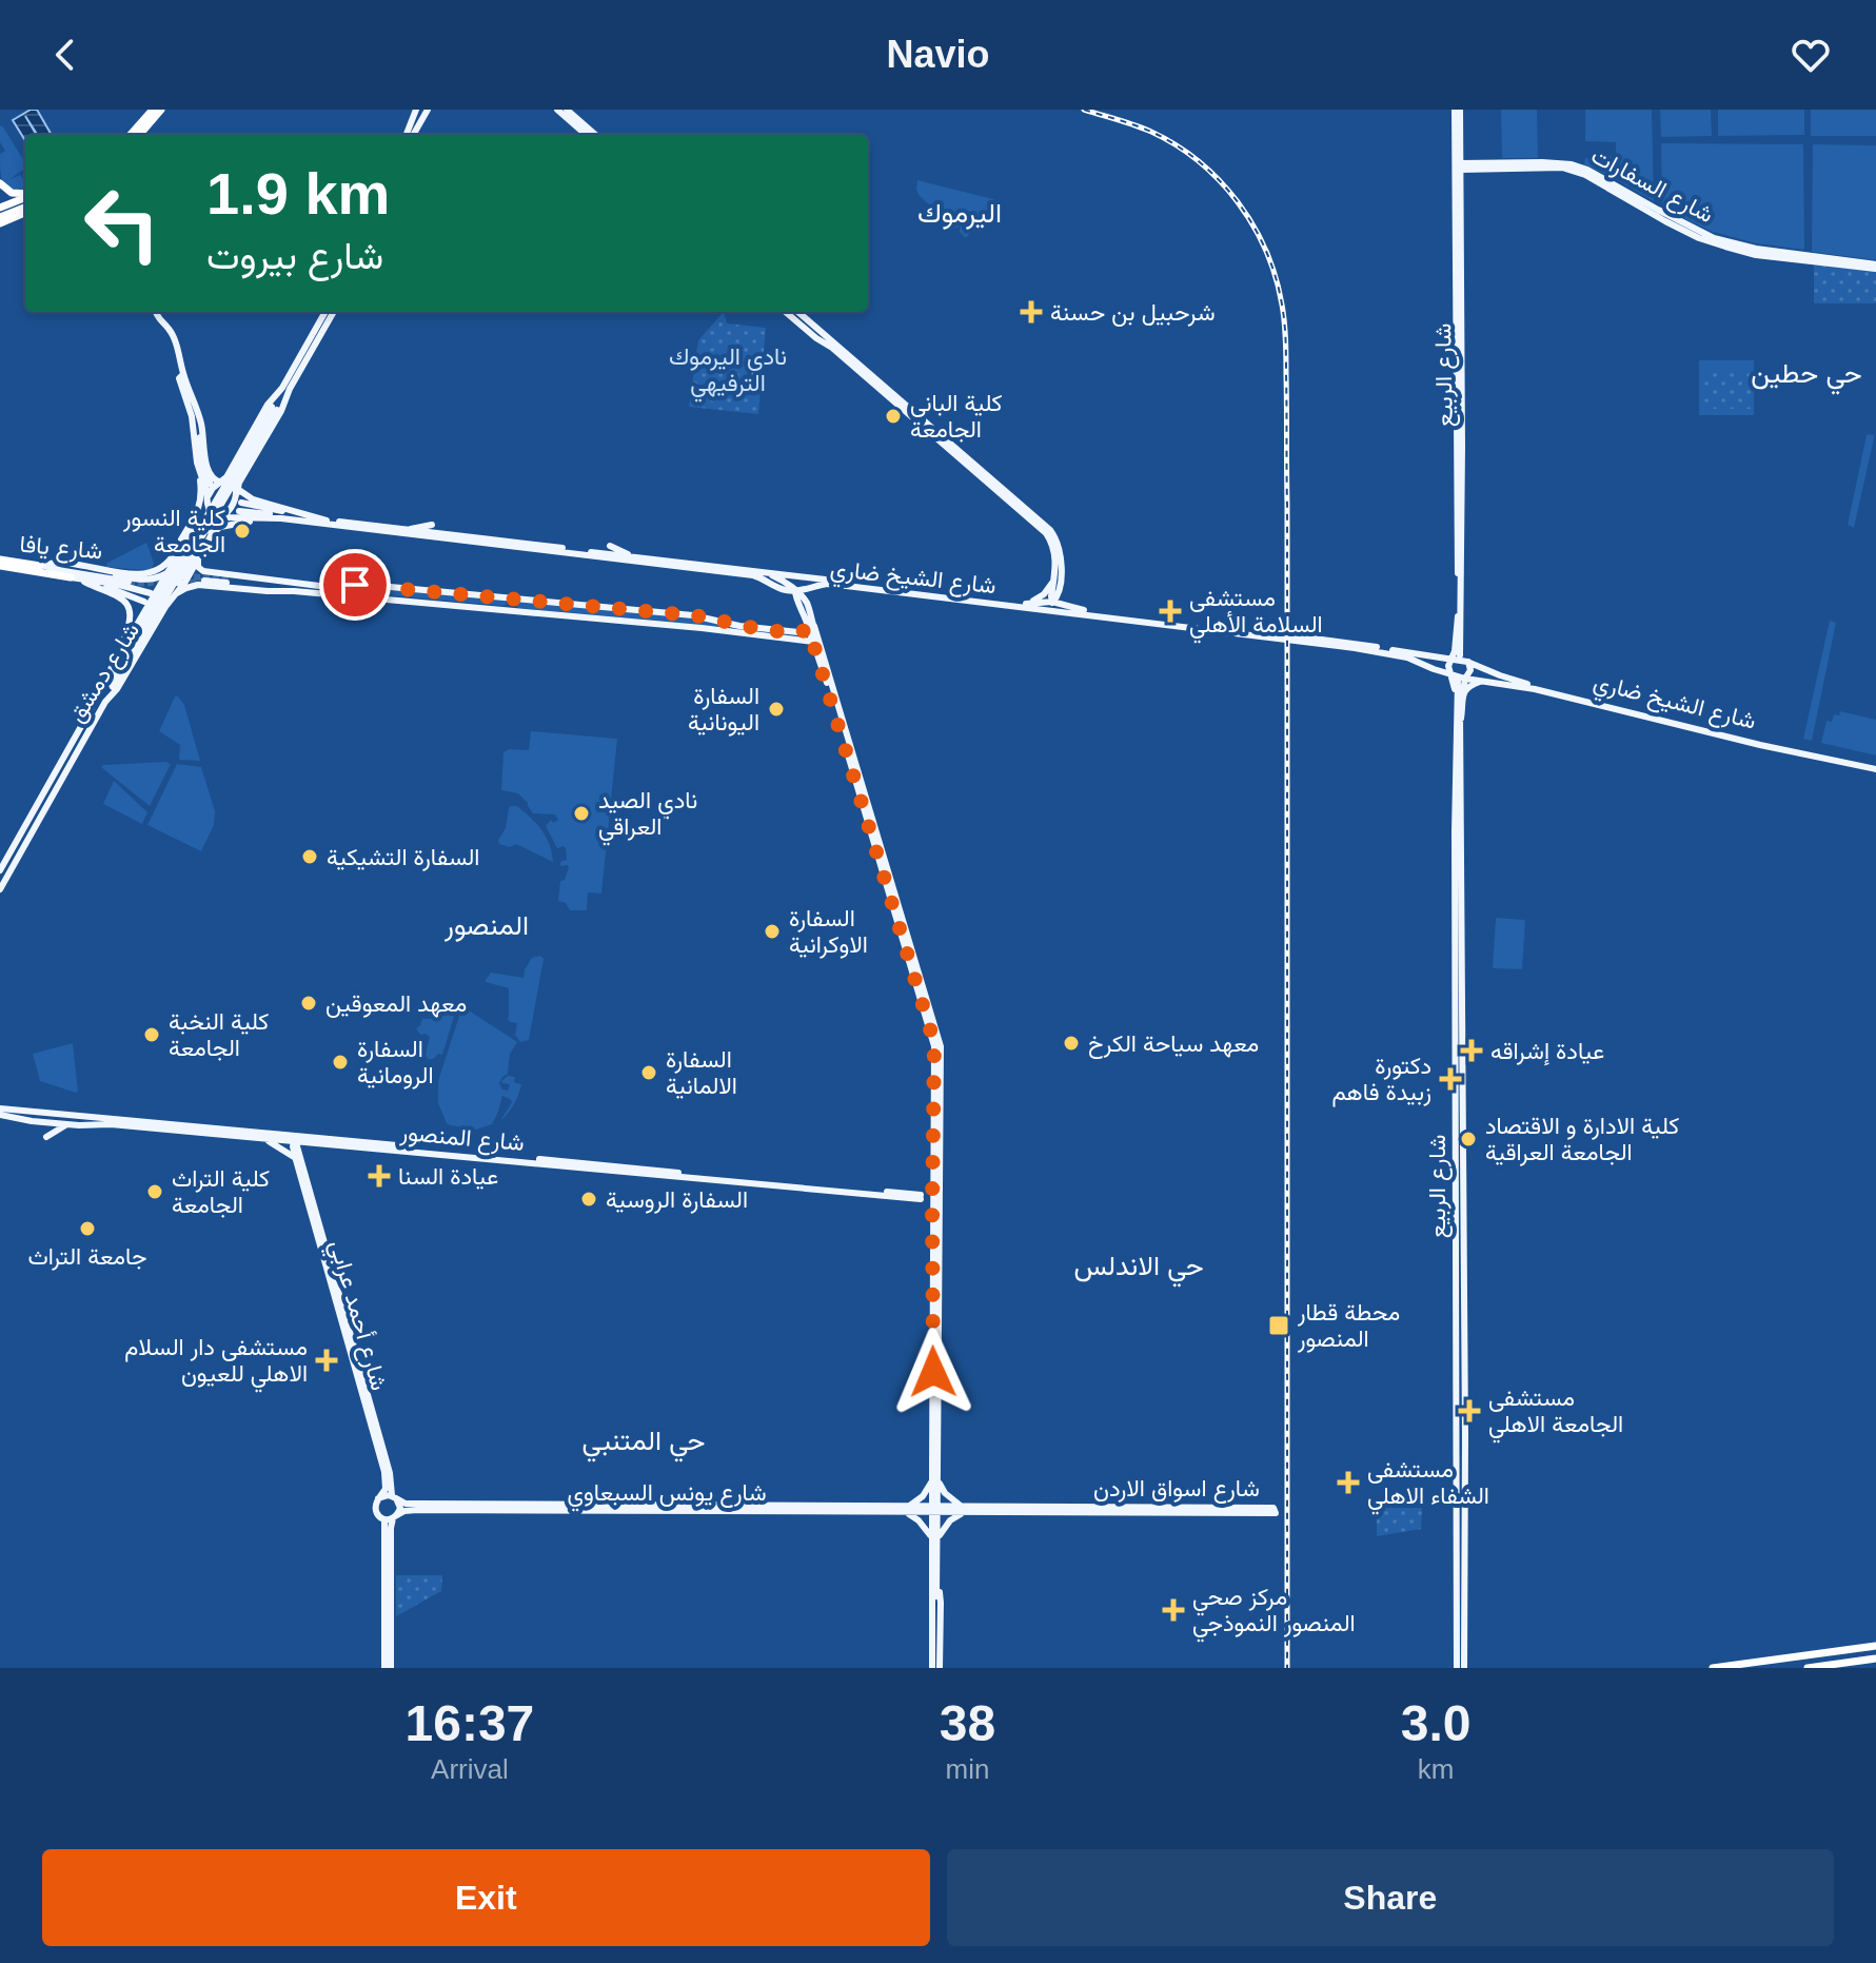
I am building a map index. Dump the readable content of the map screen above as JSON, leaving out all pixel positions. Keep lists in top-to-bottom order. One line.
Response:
{"streets":{"highway":["شارع يافا"],"main road":["شارع السفارات","شارع الربيع","شارع الشيخ ضاري","شارع دمشق","شارع المنصور","شارع أحمد عرابي","شارع اسواق الاردن","شارع يونس السبعاوي"]},"crossings":[["شارع السفارات","شارع الربيع"],["شارع الربيع","شارع الشيخ ضاري"],["شارع يافا","شارع دمشق"],["شارع المنصور","شارع أحمد عرابي"],["شارع أحمد عرابي","شارع يونس السبعاوي"],["شارع اسواق الاردن","شارع يونس السبعاوي"]],"districts":["اليرموك","حي حطين","المنصور","حي الاندلس","حي المتنبي"],"parks":["نادي اليرموك الترفيهي"],"places":{"health":["شرحبيل بن حسنة","مستشفى السلامة الأهلي","عيادة إشراقه","دكتورة زبيدة فاهم","عيادة السنا","مستشفى دار السلام الاهلي للعيون","مستشفى الجامعة الاهلي","مستشفى الشفاء الاهلي","مركز صحي المنصور النموذجي"],"other":["كلية الباني الجامعة","كلية النسور الجامعة","السفارة اليونانية","نادي الصيد العراقي","السفارة التشيكية","السفارة الاوكرانية","معهد المعوقين","كلية النخبة الجامعة","معهد سياحة الكرخ","السفارة الرومانية","السفارة الالمانية","كلية الادارة و الاقتصاد الجامعة العراقية","كلية التراث الجامعة","السفارة الروسية","جامعة التراث"],"transit":["محطة قطار المنصور"]},"page":{"header":"Navio","turn":["1.9 km","شارع بيروت"],"eta":["16:37","Arrival","38","min","3.0","km"],"buttons":["Exit","Share"]}}
